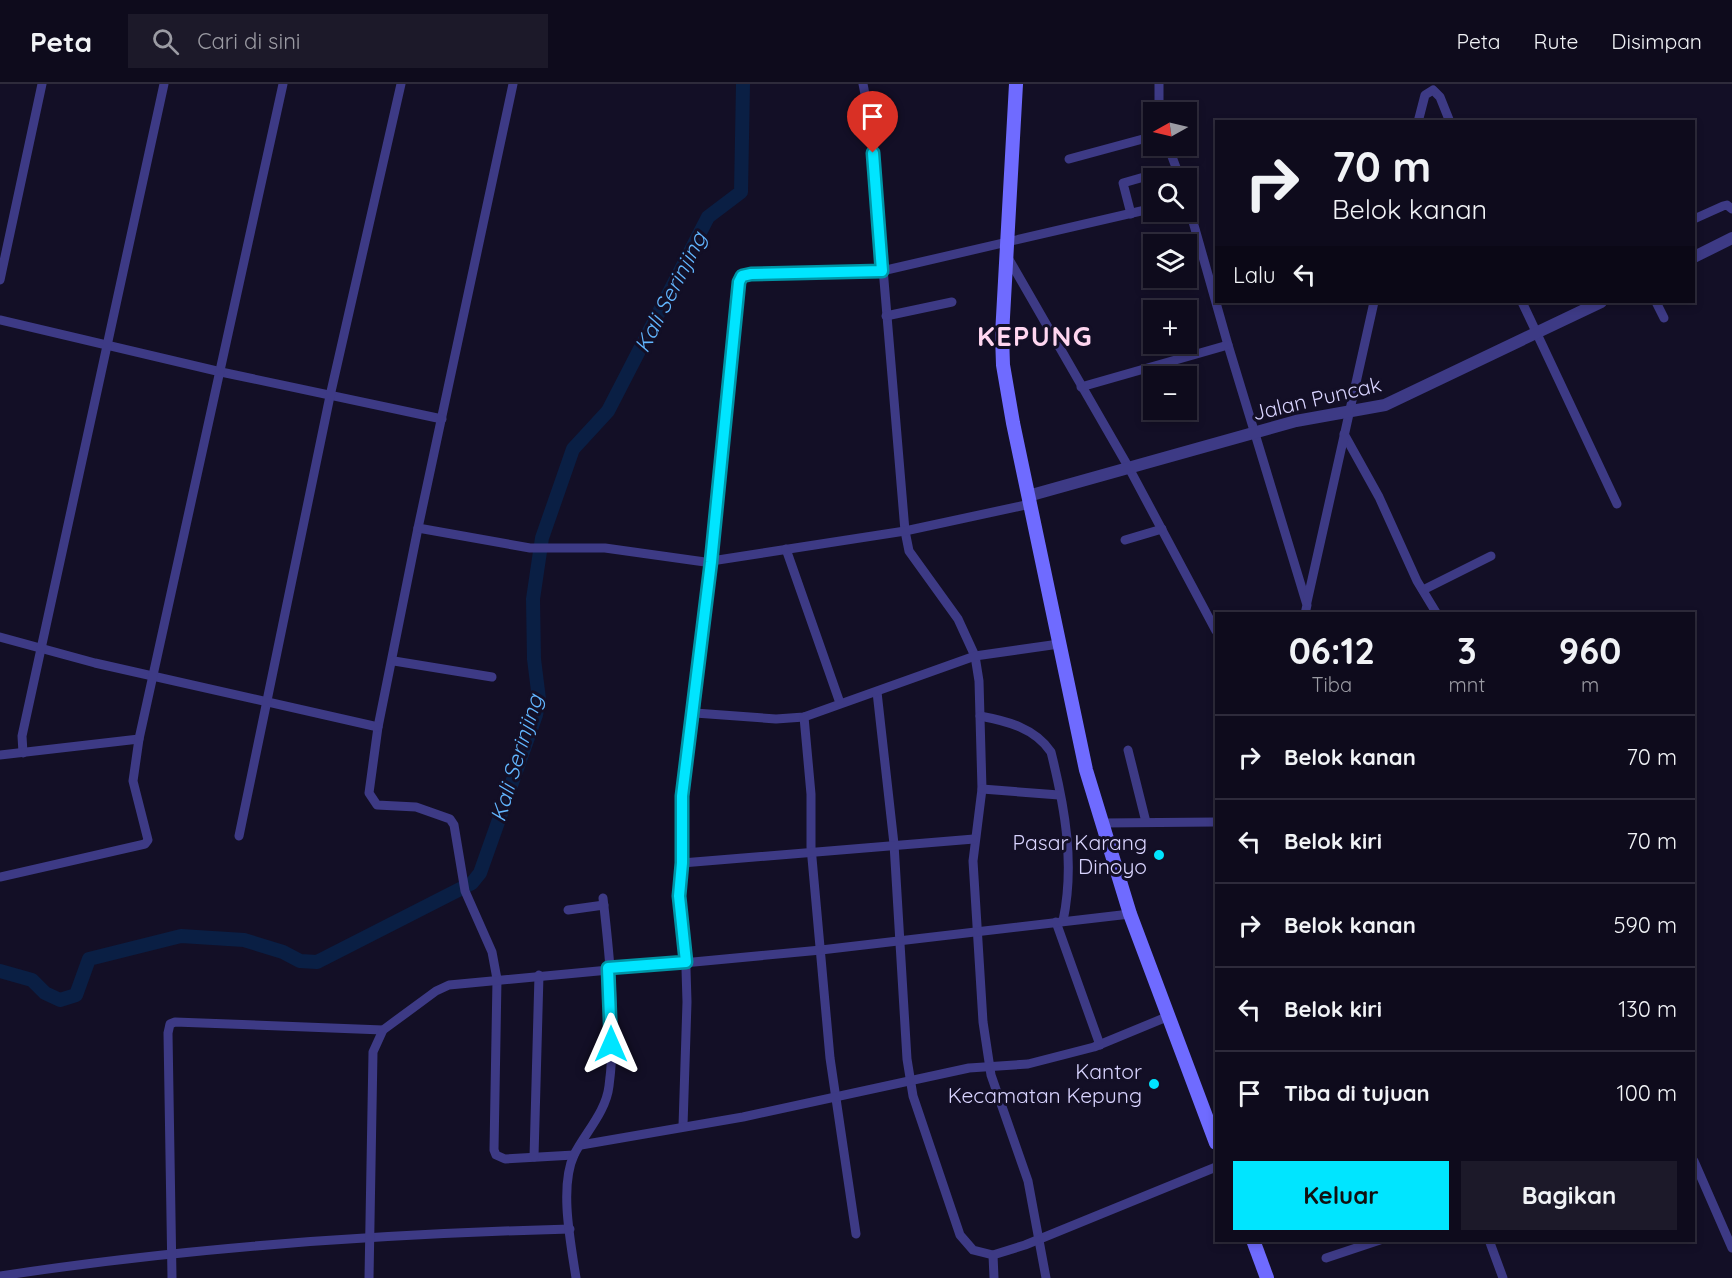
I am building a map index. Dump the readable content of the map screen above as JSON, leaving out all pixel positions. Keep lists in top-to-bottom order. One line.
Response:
{"streets":{"street":["Jalan Puncak"]},"districts":["KEPUNG"],"water":["Kali Serinjing"],"places":["Pasar Karang Dinoyo","Kantor Kecamatan Kepung"],"north":"left","page":{"header":"Peta","search":"Cari di sini","nav":["Peta","Rute","Disimpan"],"map_buttons":["+","−"],"turn":["70 m","Belok kanan"],"then":"Lalu","eta":["06:12","Tiba","3","mnt","960","m"],"list":[{"name":"Belok kanan","value":"70 m"},{"name":"Belok kiri","value":"70 m"},{"name":"Belok kanan","value":"590 m"},{"name":"Belok kiri","value":"130 m"},{"name":"Tiba di tujuan","value":"100 m"}],"buttons":["Keluar","Bagikan"]}}
